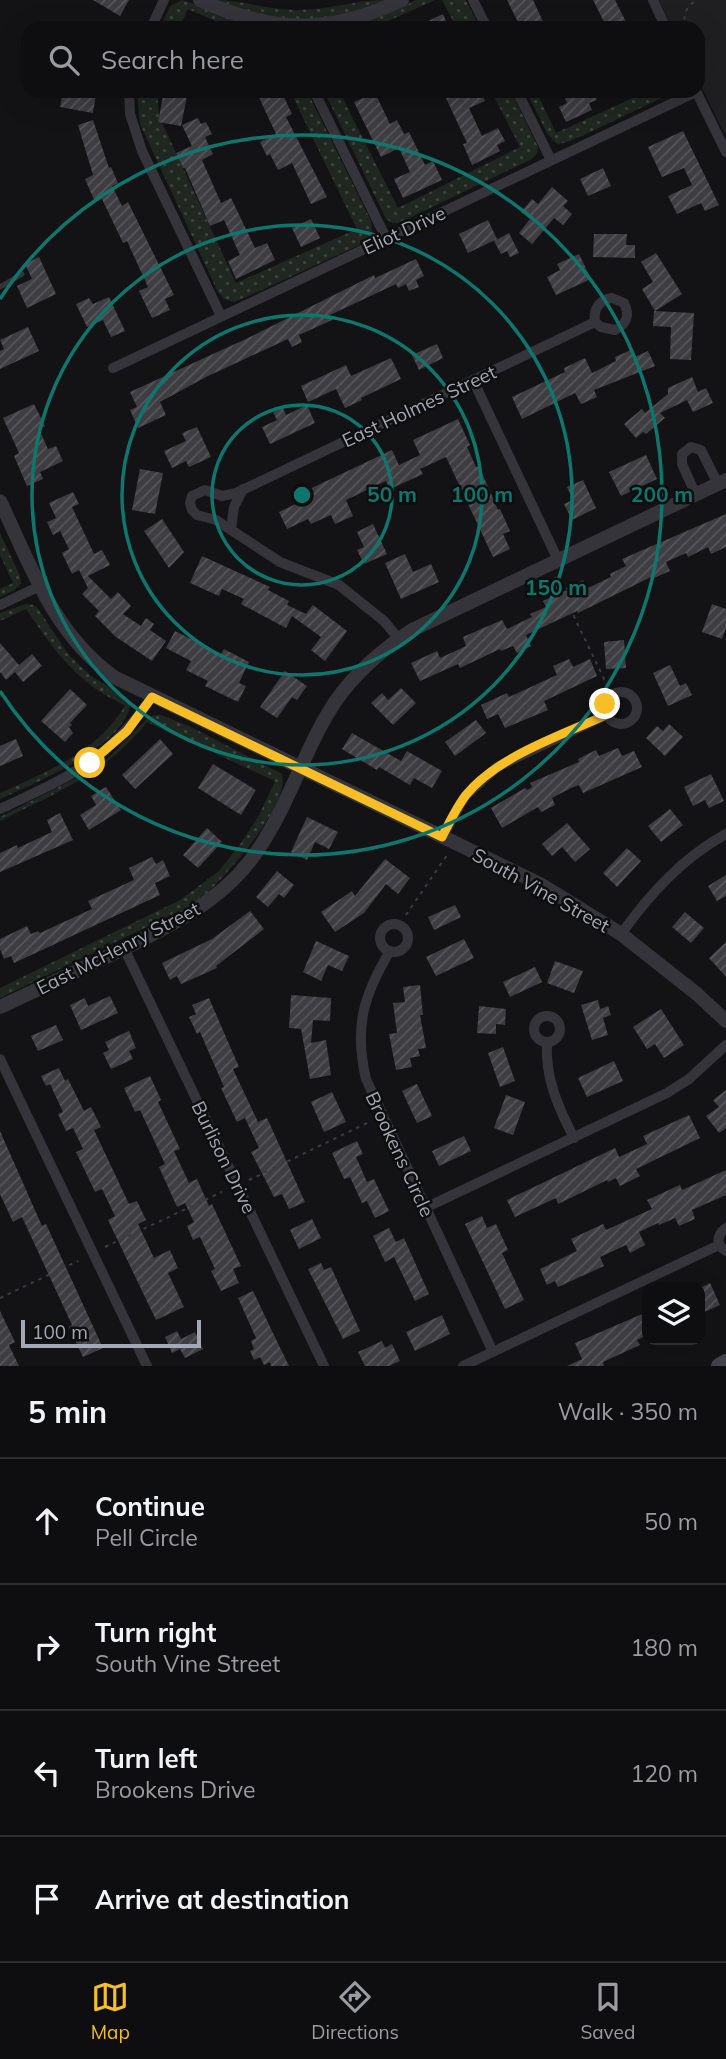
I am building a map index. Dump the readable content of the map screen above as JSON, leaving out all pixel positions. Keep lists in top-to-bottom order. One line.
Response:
{"streets":{"street":["Eliot Drive","East Holmes Street","South Vine Street","East McHenry Street","Brookens Circle","Burlison Drive"]},"crossings":[["South Vine Street","East McHenry Street"],["East McHenry Street","Burlison Drive"]],"scale_bar":"100 m","page":{"search":"Search here","scale":"100 m","heading":["5 min","Walk · 350 m"],"list":[["Continue","Pell Circle","50 m"],["Turn right","South Vine Street","180 m"],["Turn left","Brookens Drive","120 m"],"Arrive at destination"],"nav":["Map","Directions","Saved"]},"rings":["50 m","100 m","200 m","150 m"]}
